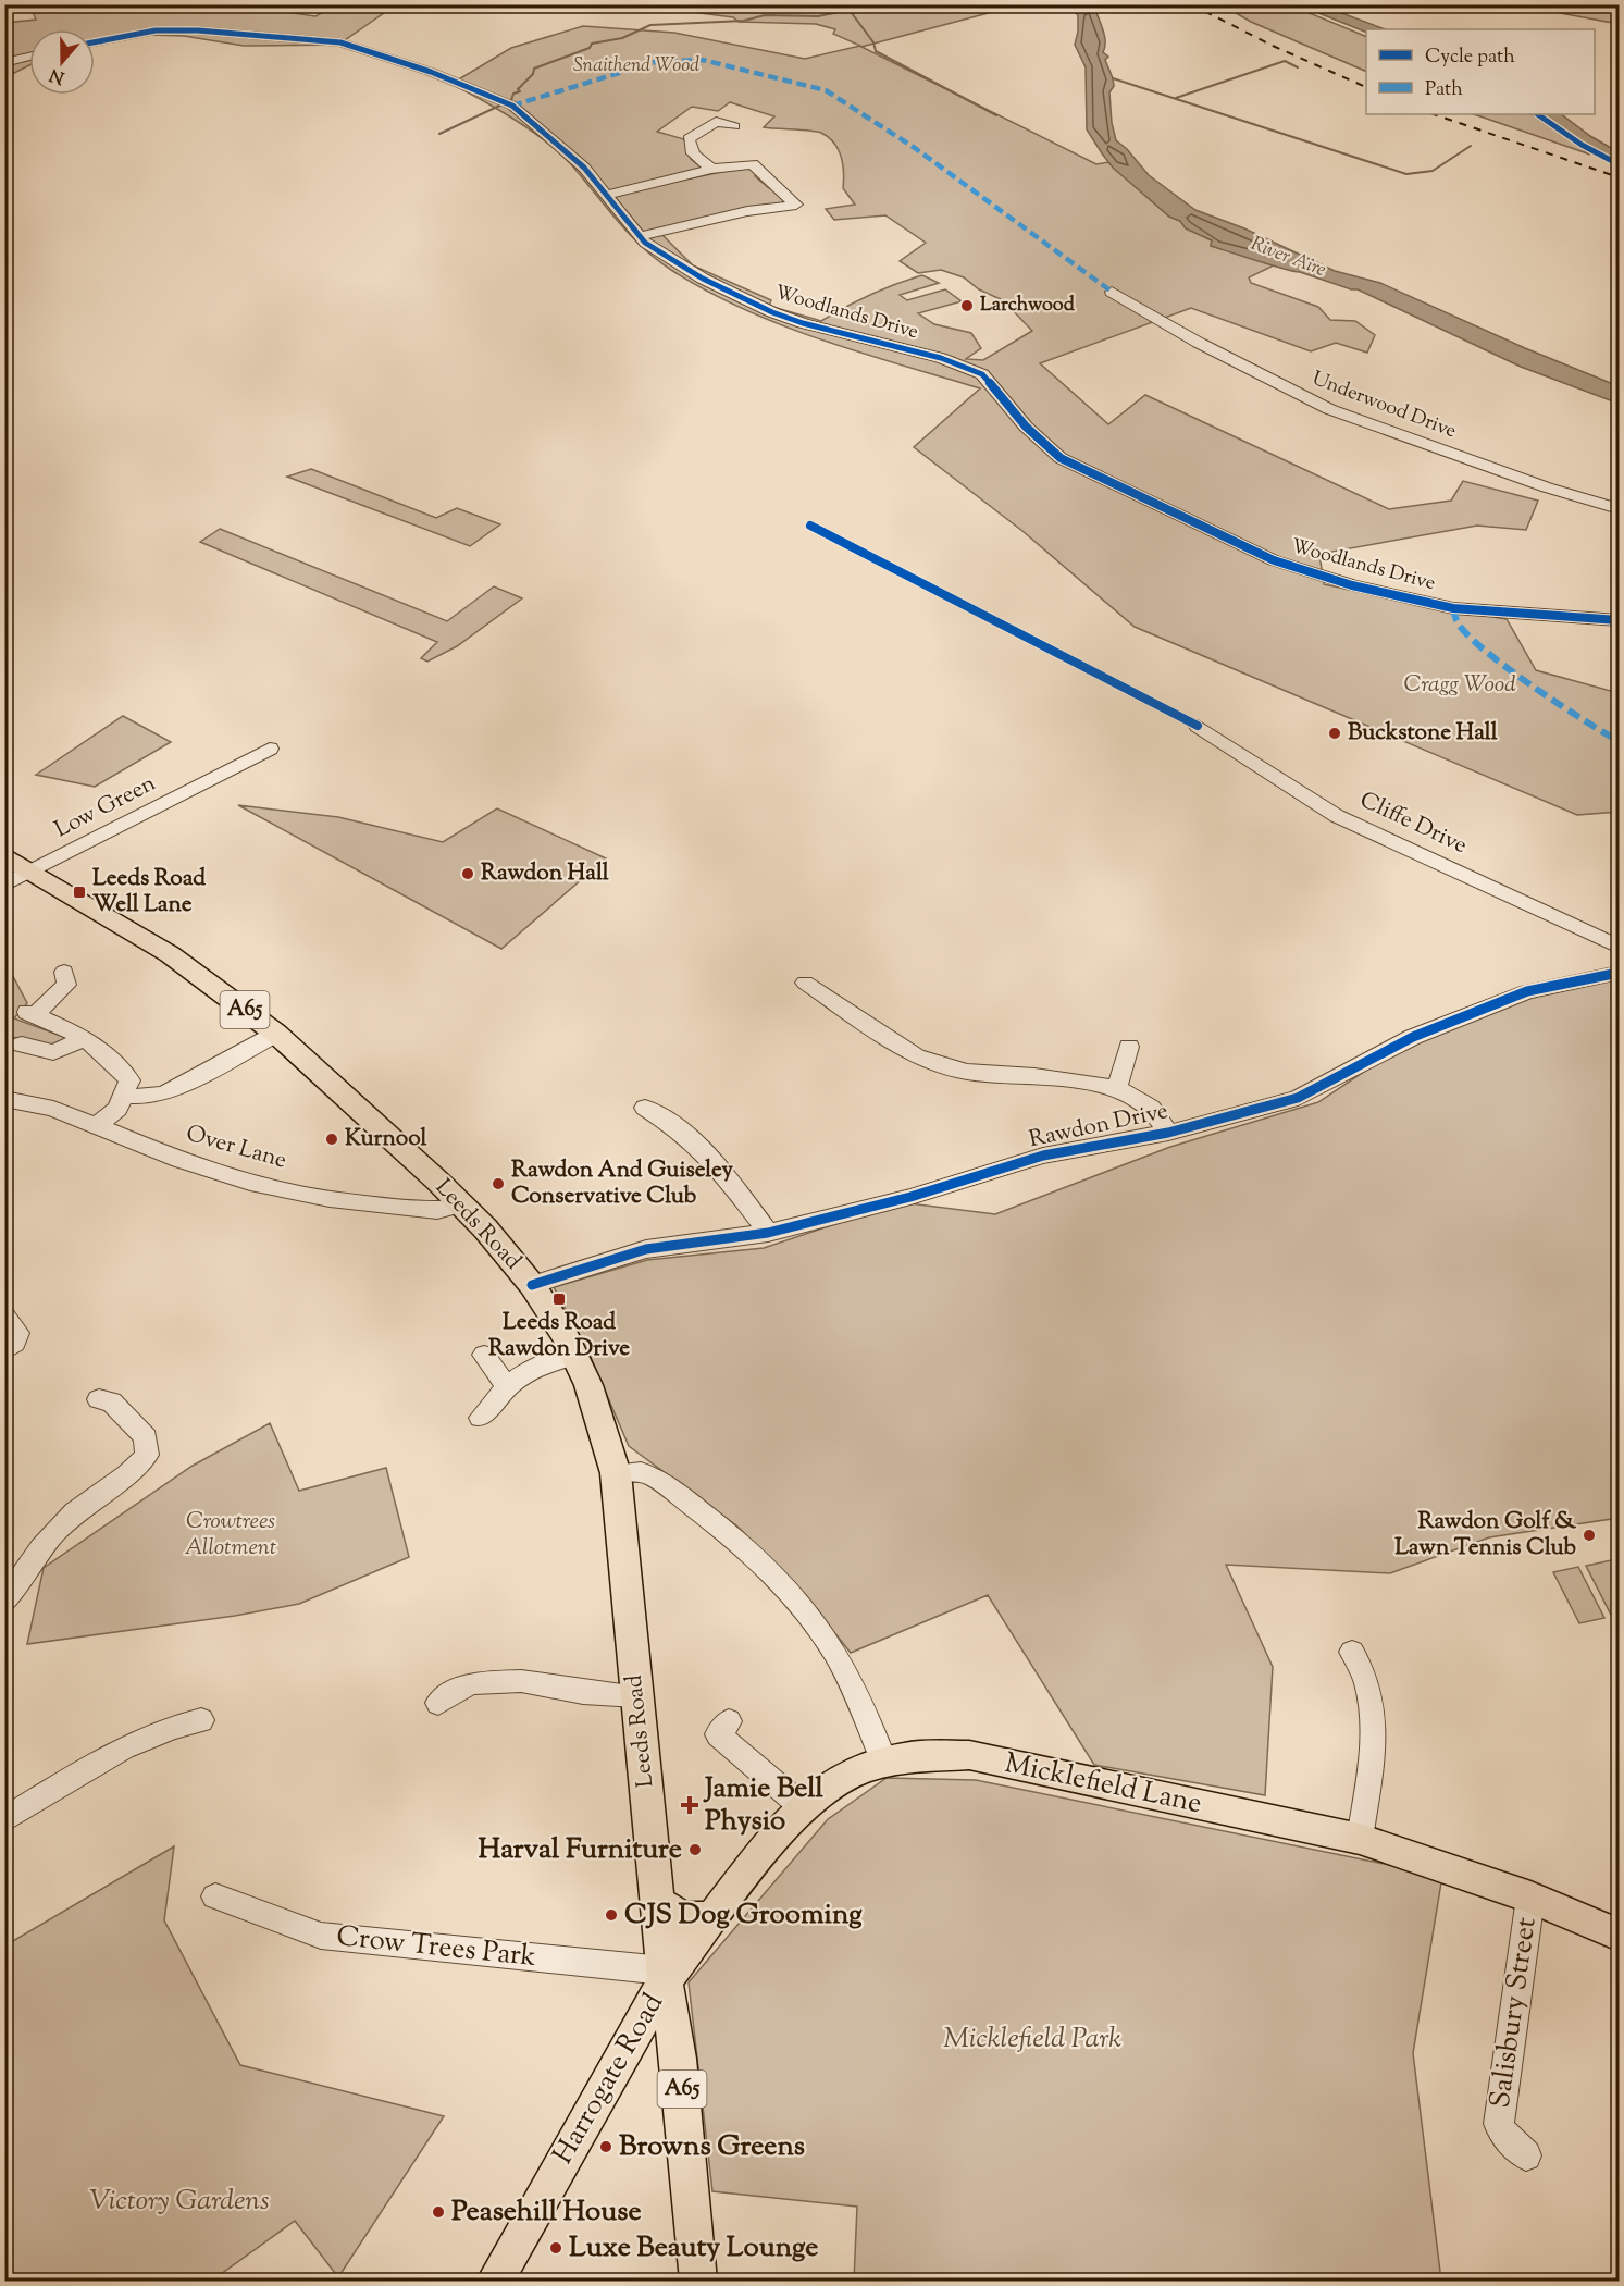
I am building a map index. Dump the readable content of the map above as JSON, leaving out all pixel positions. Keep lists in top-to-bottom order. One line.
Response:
{"streets":{"main road":["A65","Leeds Road","Micklefield Lane","Harrogate Road"],"street":["Woodlands Drive","Underwood Drive","Low Green","Cliffe Drive","Rawdon Drive","Over Lane","Crow Trees Park","Salisbury Street"]},"crossings":[["Low Green","Leeds Road"],["A65","Leeds Road"],["A65","Micklefield Lane"],["A65","Crow Trees Park"],["A65","Harrogate Road"],["Rawdon Drive","Leeds Road"],["Over Lane","Leeds Road"],["Leeds Road","Micklefield Lane"],["Leeds Road","Crow Trees Park"],["Leeds Road","Harrogate Road"],["Micklefield Lane","Crow Trees Park"],["Micklefield Lane","Salisbury Street"],["Micklefield Lane","Harrogate Road"],["Crow Trees Park","Harrogate Road"]],"water":["River Aire"],"parks":["Snaithend Wood","Cragg Wood","Crowtrees Allotment","Micklefield Park","Victory Gardens"],"places":{"other":["Larchwood","Buckstone Hall","Rawdon Hall","Kurnool","Rawdon And Guiseley Conservative Club","Rawdon Golf & Lawn Tennis Club","Harval Furniture","CJS Dog Grooming","Browns Greens","Peasehill House","Luxe Beauty Lounge"],"transit":["Leeds Road Well Lane","Leeds Road Rawdon Drive"],"health":["Jamie Bell Physio"]},"legend":["Cycle path","Path"],"north":"bottom"}
